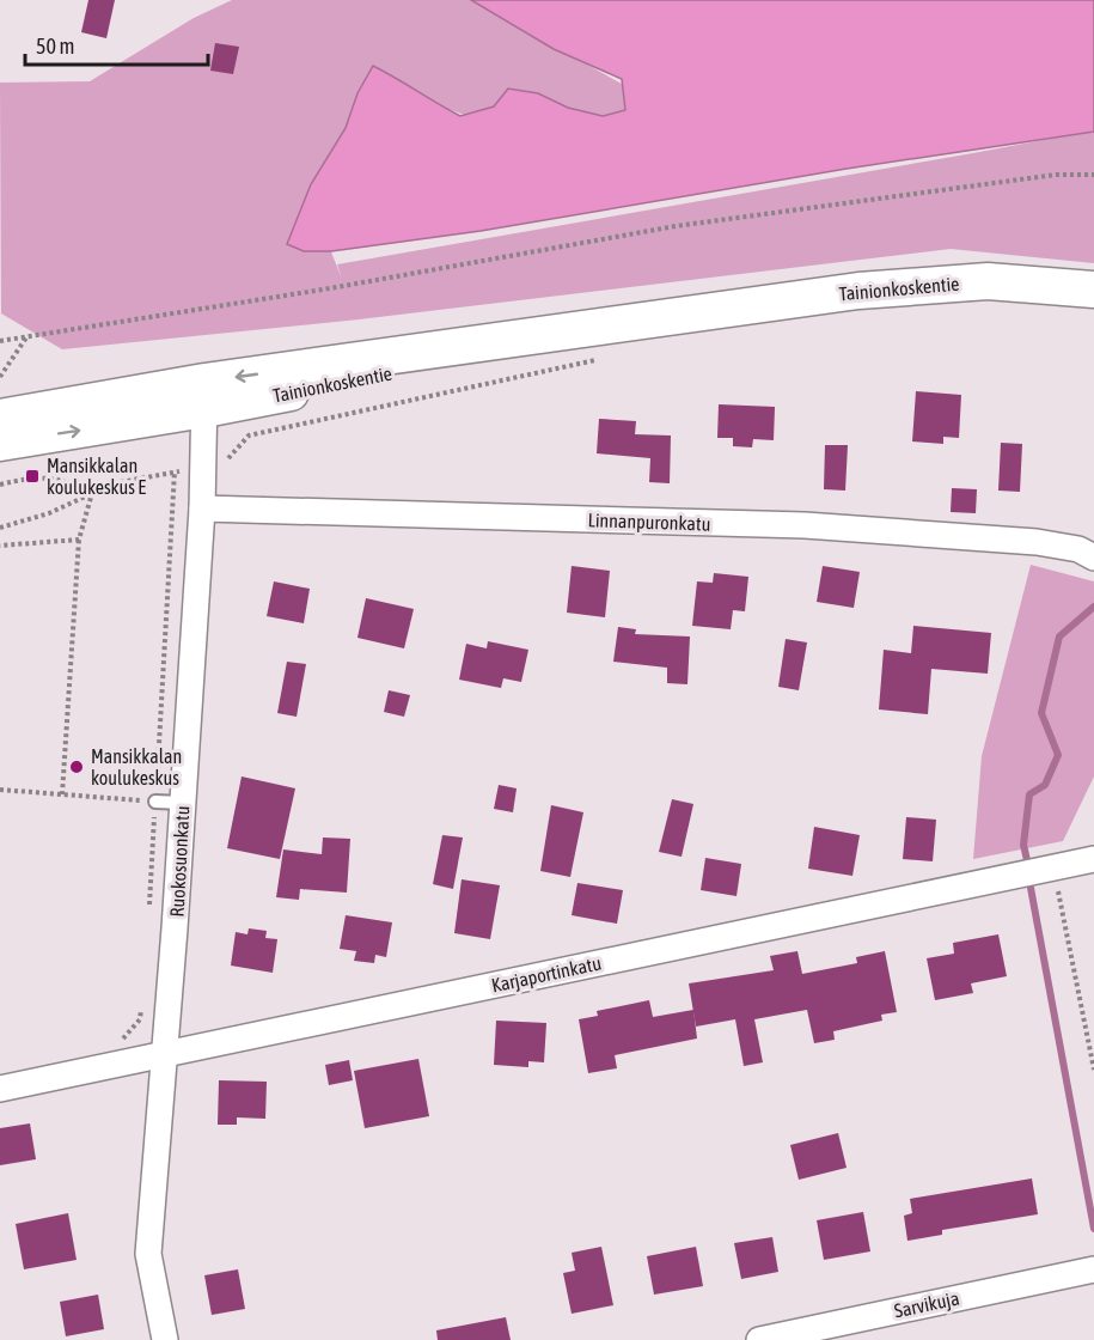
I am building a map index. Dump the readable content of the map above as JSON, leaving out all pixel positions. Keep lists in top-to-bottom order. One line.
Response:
{"streets":{"main road":["Tainionkoskentie"],"street":["Linnanpuronkatu","Ruokosuonkatu","Karjaportinkatu","Sarvikuja"]},"crossings":[["Tainionkoskentie","Ruokosuonkatu"],["Linnanpuronkatu","Ruokosuonkatu"],["Ruokosuonkatu","Karjaportinkatu"]],"places":{"transit":["Mansikkalan koulukeskus E"],"other":["Mansikkalan koulukeskus"]},"scale_bar":"50 m"}
